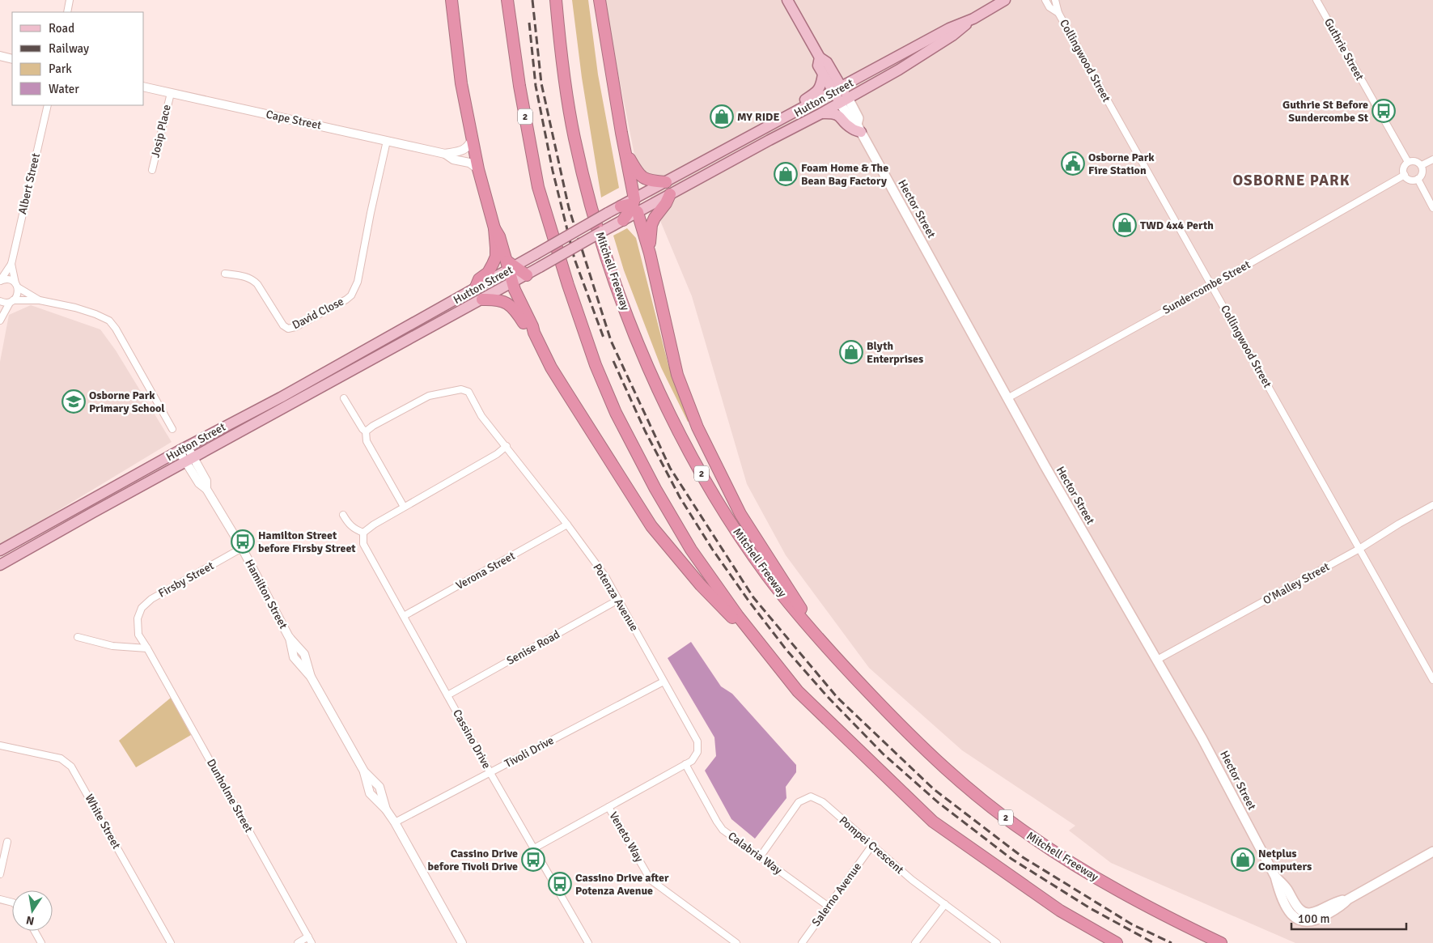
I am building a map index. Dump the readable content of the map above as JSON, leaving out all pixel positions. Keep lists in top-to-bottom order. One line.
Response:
{"streets":{"highway":["2","Mitchell Freeway"],"main road":["Hutton Street","Hector Street"],"street":["Guthrie Street","Collingwood Street","Cape Street","Josip Place","Albert Street","Sundercombe Street","David Close","Verona Street","Firsby Street","O'Malley Street","Hamilton Street","Potenza Avenue","Senise Road","Cassino Drive","Tivoli Drive","Dunholme Street","White Street","Veneto Way","Pompei Crescent","Calabria Way","Salerno Avenue"]},"crossings":[["Guthrie Street","Sundercombe Street"],["Collingwood Street","Sundercombe Street"],["Collingwood Street","O'Malley Street"],["Hutton Street","Hector Street"],["Hutton Street","Hamilton Street"],["Cape Street","Josip Place"],["Cape Street","David Close"],["Hector Street","Sundercombe Street"],["Hector Street","O'Malley Street"],["Verona Street","Potenza Avenue"],["Verona Street","Cassino Drive"],["Firsby Street","Hamilton Street"],["Firsby Street","Dunholme Street"],["Hamilton Street","Tivoli Drive"],["Potenza Avenue","Senise Road"],["Potenza Avenue","Cassino Drive"],["Potenza Avenue","Tivoli Drive"],["Potenza Avenue","Veneto Way"],["Potenza Avenue","Calabria Way"],["Senise Road","Cassino Drive"],["Cassino Drive","Tivoli Drive"],["Pompei Crescent","Calabria Way"],["Pompei Crescent","Salerno Avenue"],["Calabria Way","Salerno Avenue"]],"districts":["OSBORNE PARK"],"places":{"bus stop":["Guthrie St Before Sundercombe St","Hamilton Street before Firsby Street","Cassino Drive before Tivoli Drive","Cassino Drive after Potenza Avenue"],"shop":["MY RIDE","Foam Home & The Bean Bag Factory","TWD 4x4 Perth","Blyth Enterprises","Netplus Computers"],"public building":["Osborne Park Fire Station"],"school or university":["Osborne Park Primary School"]},"legend":["Road","Railway","Park","Water"],"scale_bar":"100 m","north":"bottom"}
